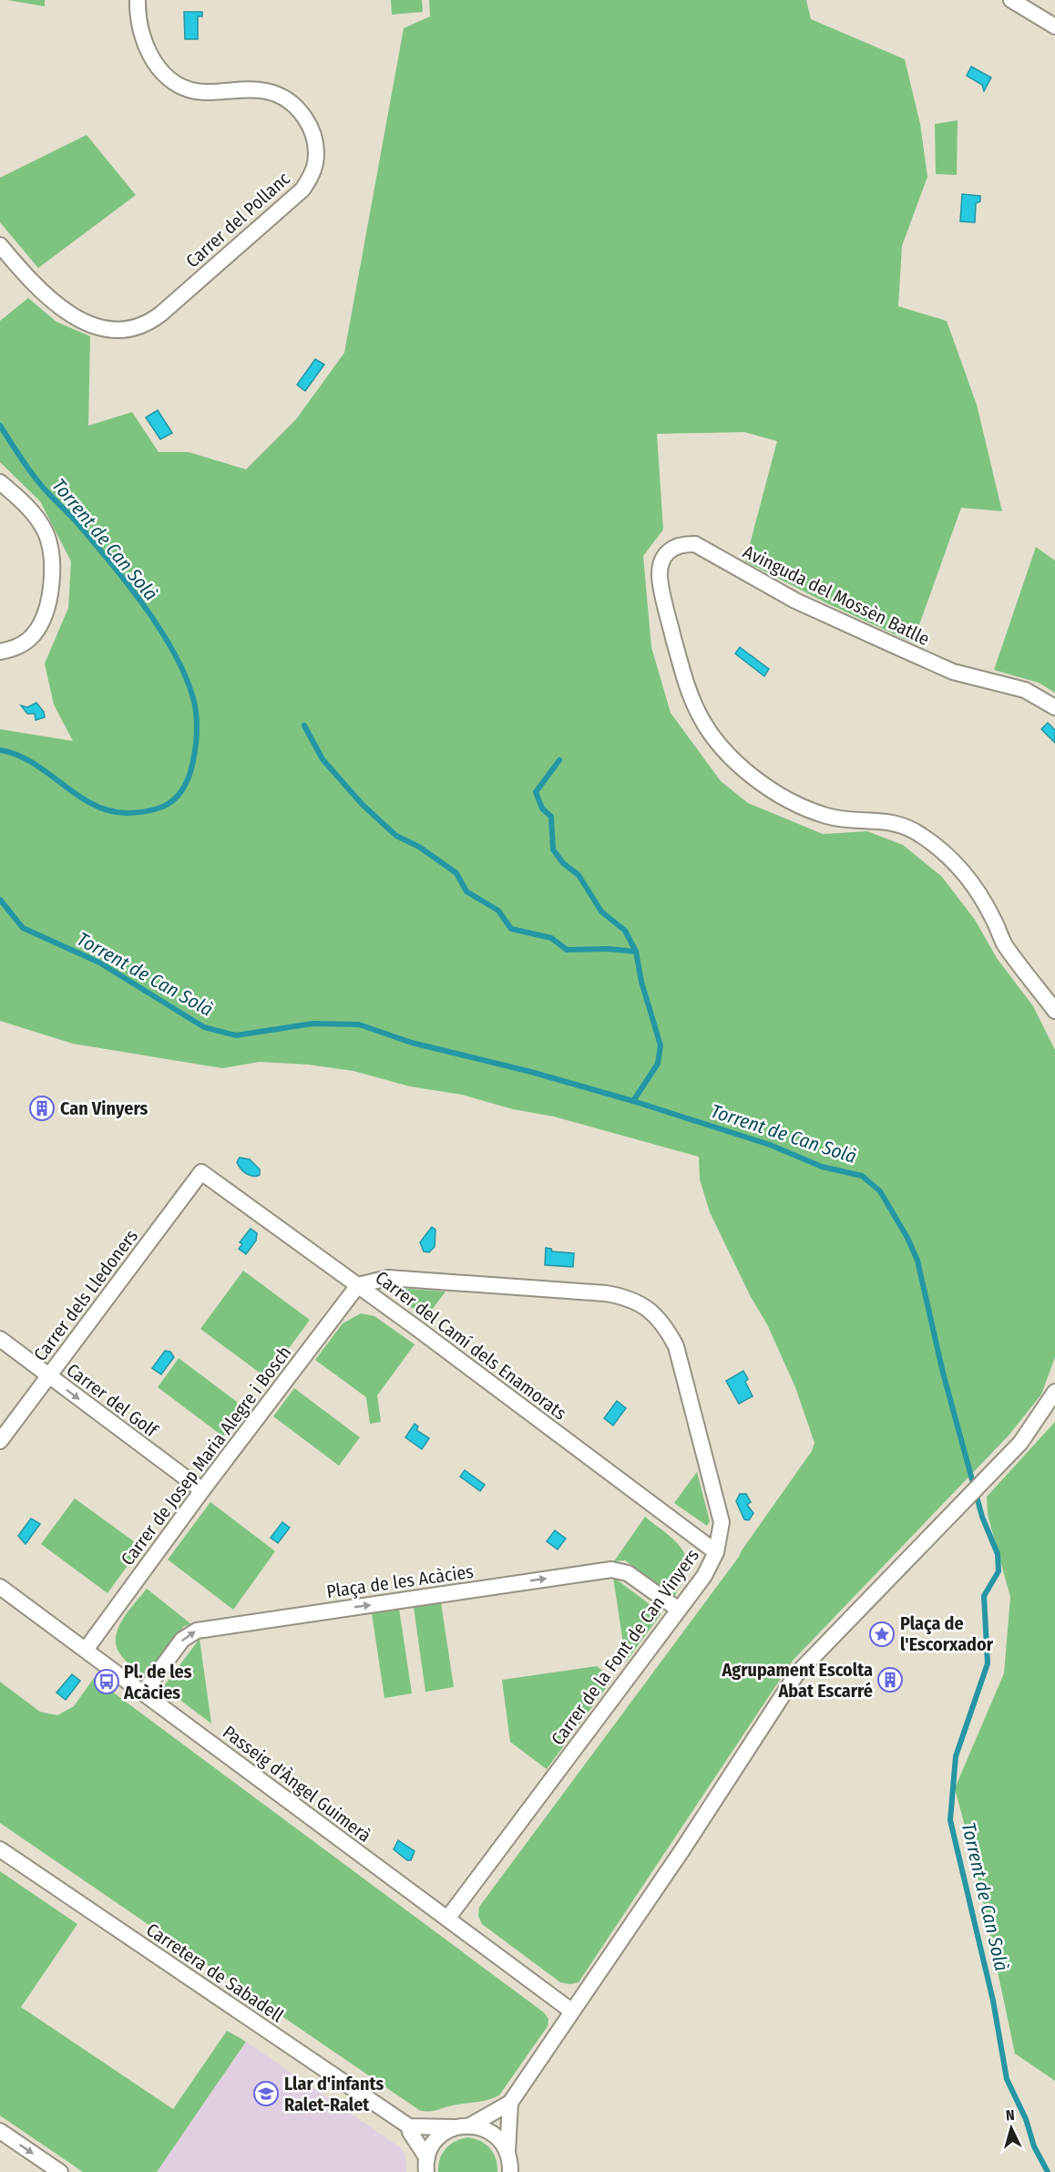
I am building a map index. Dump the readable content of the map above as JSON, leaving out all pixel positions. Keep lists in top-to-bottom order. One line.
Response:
{"streets":{"street":["Carrer del Pollanc","Avinguda del Mossèn Batlle","Carrer dels Lledoners","Carrer del Camí dels Enamorats","Carrer del Golf","Carrer de Josep Maria Alegre i Bosch","Plaça de les Acàcies","Carrer de la Font de Can Vinyers","Passeig d'Àngel Guimerà","Carretera de Sabadell"]},"crossings":[["Carrer dels Lledoners","Carrer del Camí dels Enamorats"],["Carrer dels Lledoners","Carrer del Golf"],["Carrer del Camí dels Enamorats","Carrer de Josep Maria Alegre i Bosch"],["Carrer del Camí dels Enamorats","Carrer de la Font de Can Vinyers"],["Carrer del Golf","Carrer de Josep Maria Alegre i Bosch"],["Carrer de Josep Maria Alegre i Bosch","Carrer de la Font de Can Vinyers"],["Carrer de Josep Maria Alegre i Bosch","Passeig d'Àngel Guimerà"],["Plaça de les Acàcies","Carrer de la Font de Can Vinyers"],["Plaça de les Acàcies","Passeig d'Àngel Guimerà"],["Carrer de la Font de Can Vinyers","Passeig d'Àngel Guimerà"]],"one_way":["Carrer del Golf","Plaça de les Acàcies"],"water":["Torrent de Can Solà"],"places":{"building":["Can Vinyers","Agrupament Escolta Abat Escarré"],"place":["Plaça de l'Escorxador"],"bus stop":["Pl. de les Acàcies"],"school or university":["Llar d'infants Ralet-Ralet"]},"north":"top"}
